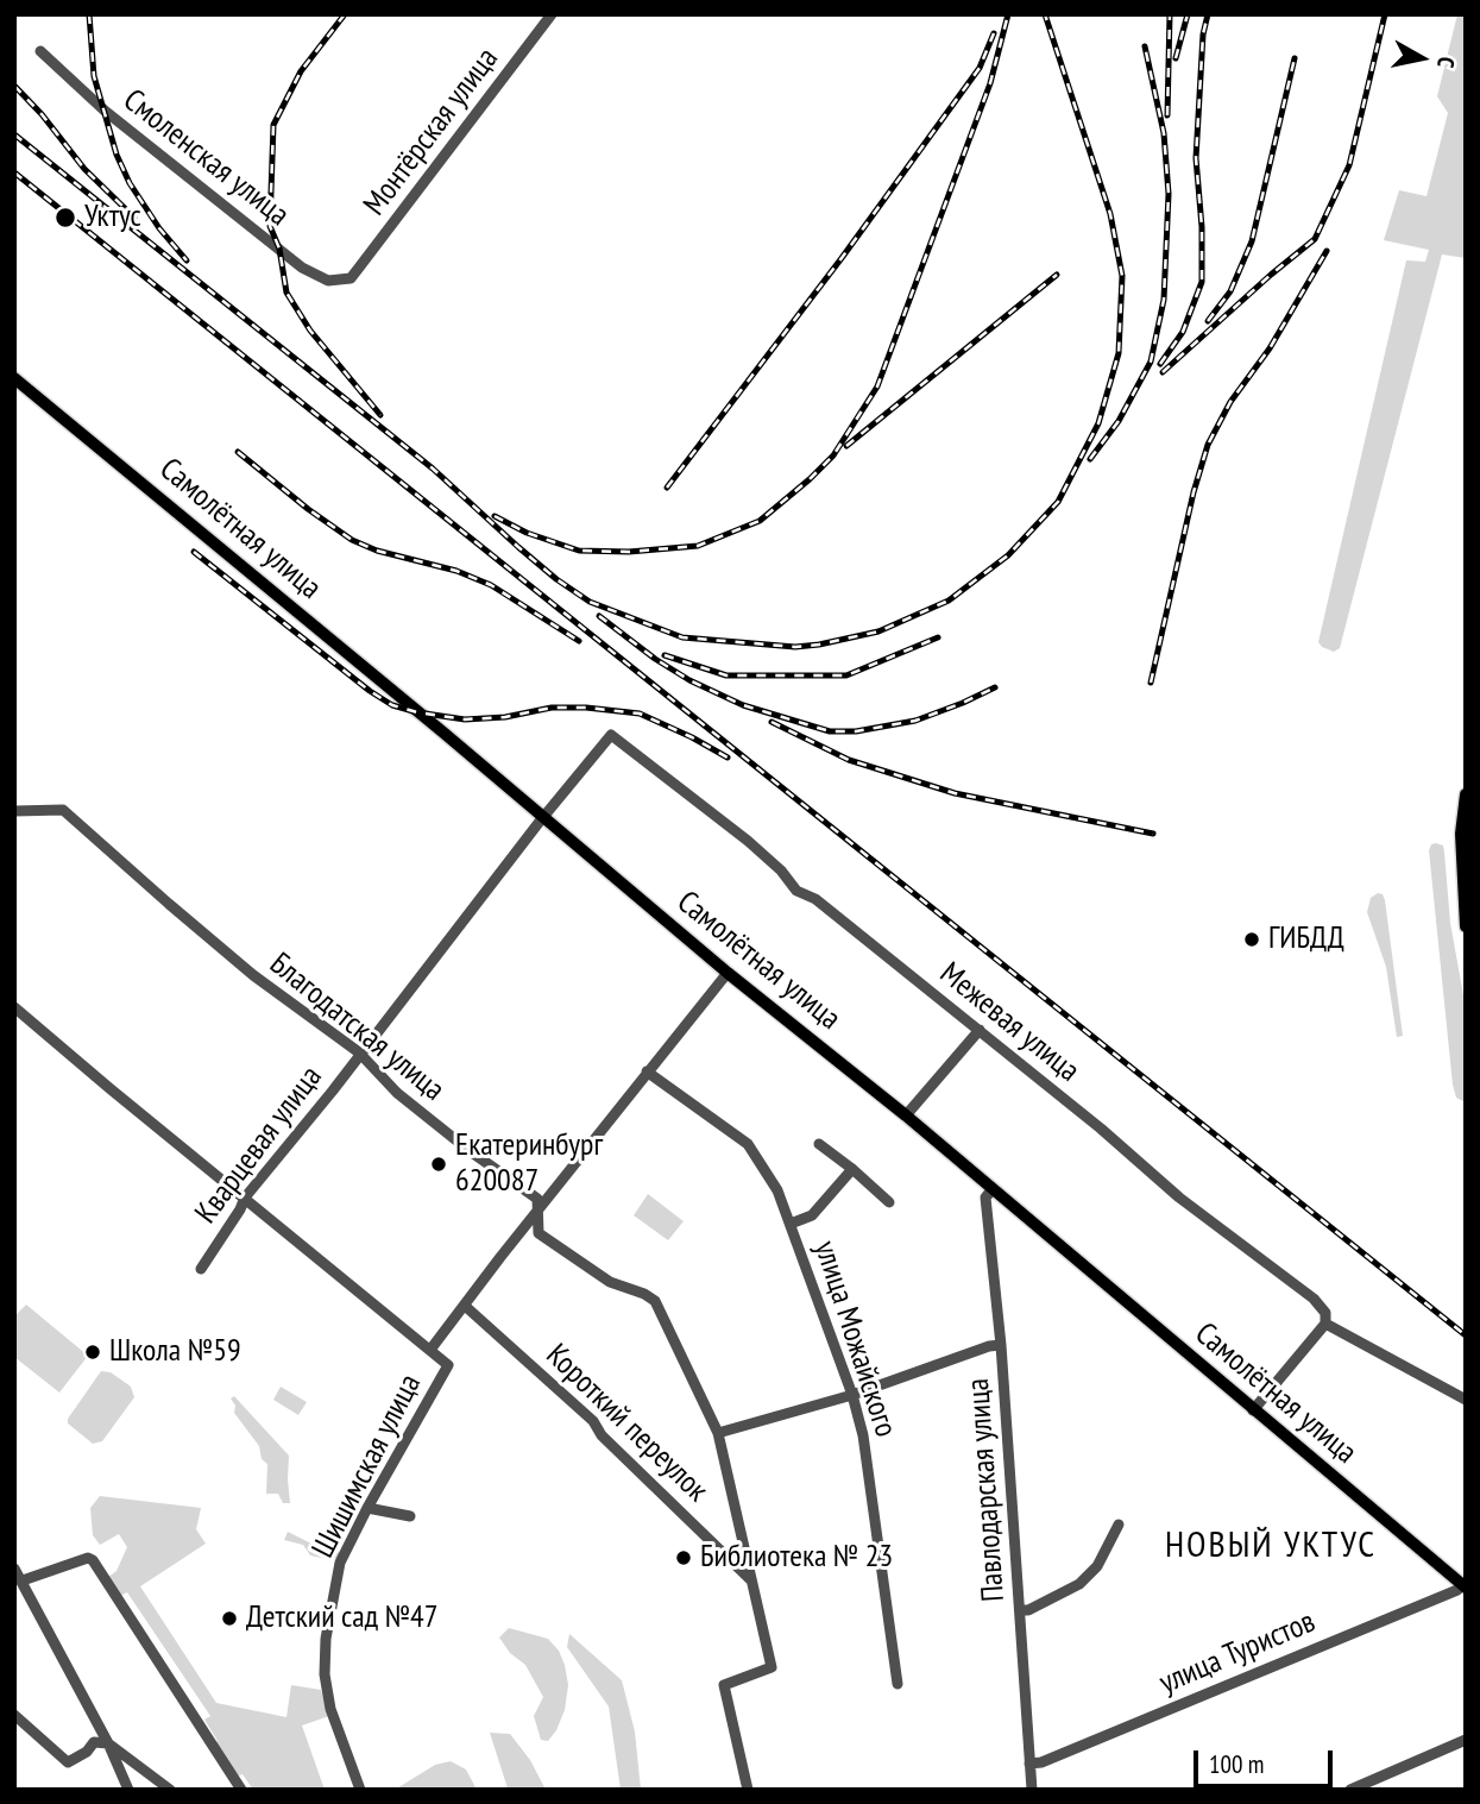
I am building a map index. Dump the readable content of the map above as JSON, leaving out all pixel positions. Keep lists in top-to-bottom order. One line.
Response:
{"streets":{"main road":["Самолётная улица"],"street":["Монтёрская улица","Смоленская улица","Межевая улица","Благодатская улица","Кварцевая улица","улица Можайского","Короткий переулок","Шишимская улица","Павлодарская улица","улица Туристов"]},"crossings":[["Монтёрская улица","Смоленская улица"],["Самолётная улица","Межевая улица"],["Самолётная улица","Кварцевая улица"],["Самолётная улица","Шишимская улица"],["Самолётная улица","Павлодарская улица"],["Самолётная улица","улица Туристов"],["Межевая улица","Кварцевая улица"],["Благодатская улица","Кварцевая улица"],["Благодатская улица","Короткий переулок"],["Благодатская улица","Шишимская улица"],["улица Можайского","Шишимская улица"],["Короткий переулок","Шишимская улица"],["Павлодарская улица","улица Туристов"]],"districts":["НОВЫЙ УКТУС"],"places":["Уктус","ГИБДД","Екатеринбург 620087","Школа №59","Библиотека № 23","Детский сад №47"],"scale_bar":"100 m","north":"right"}
